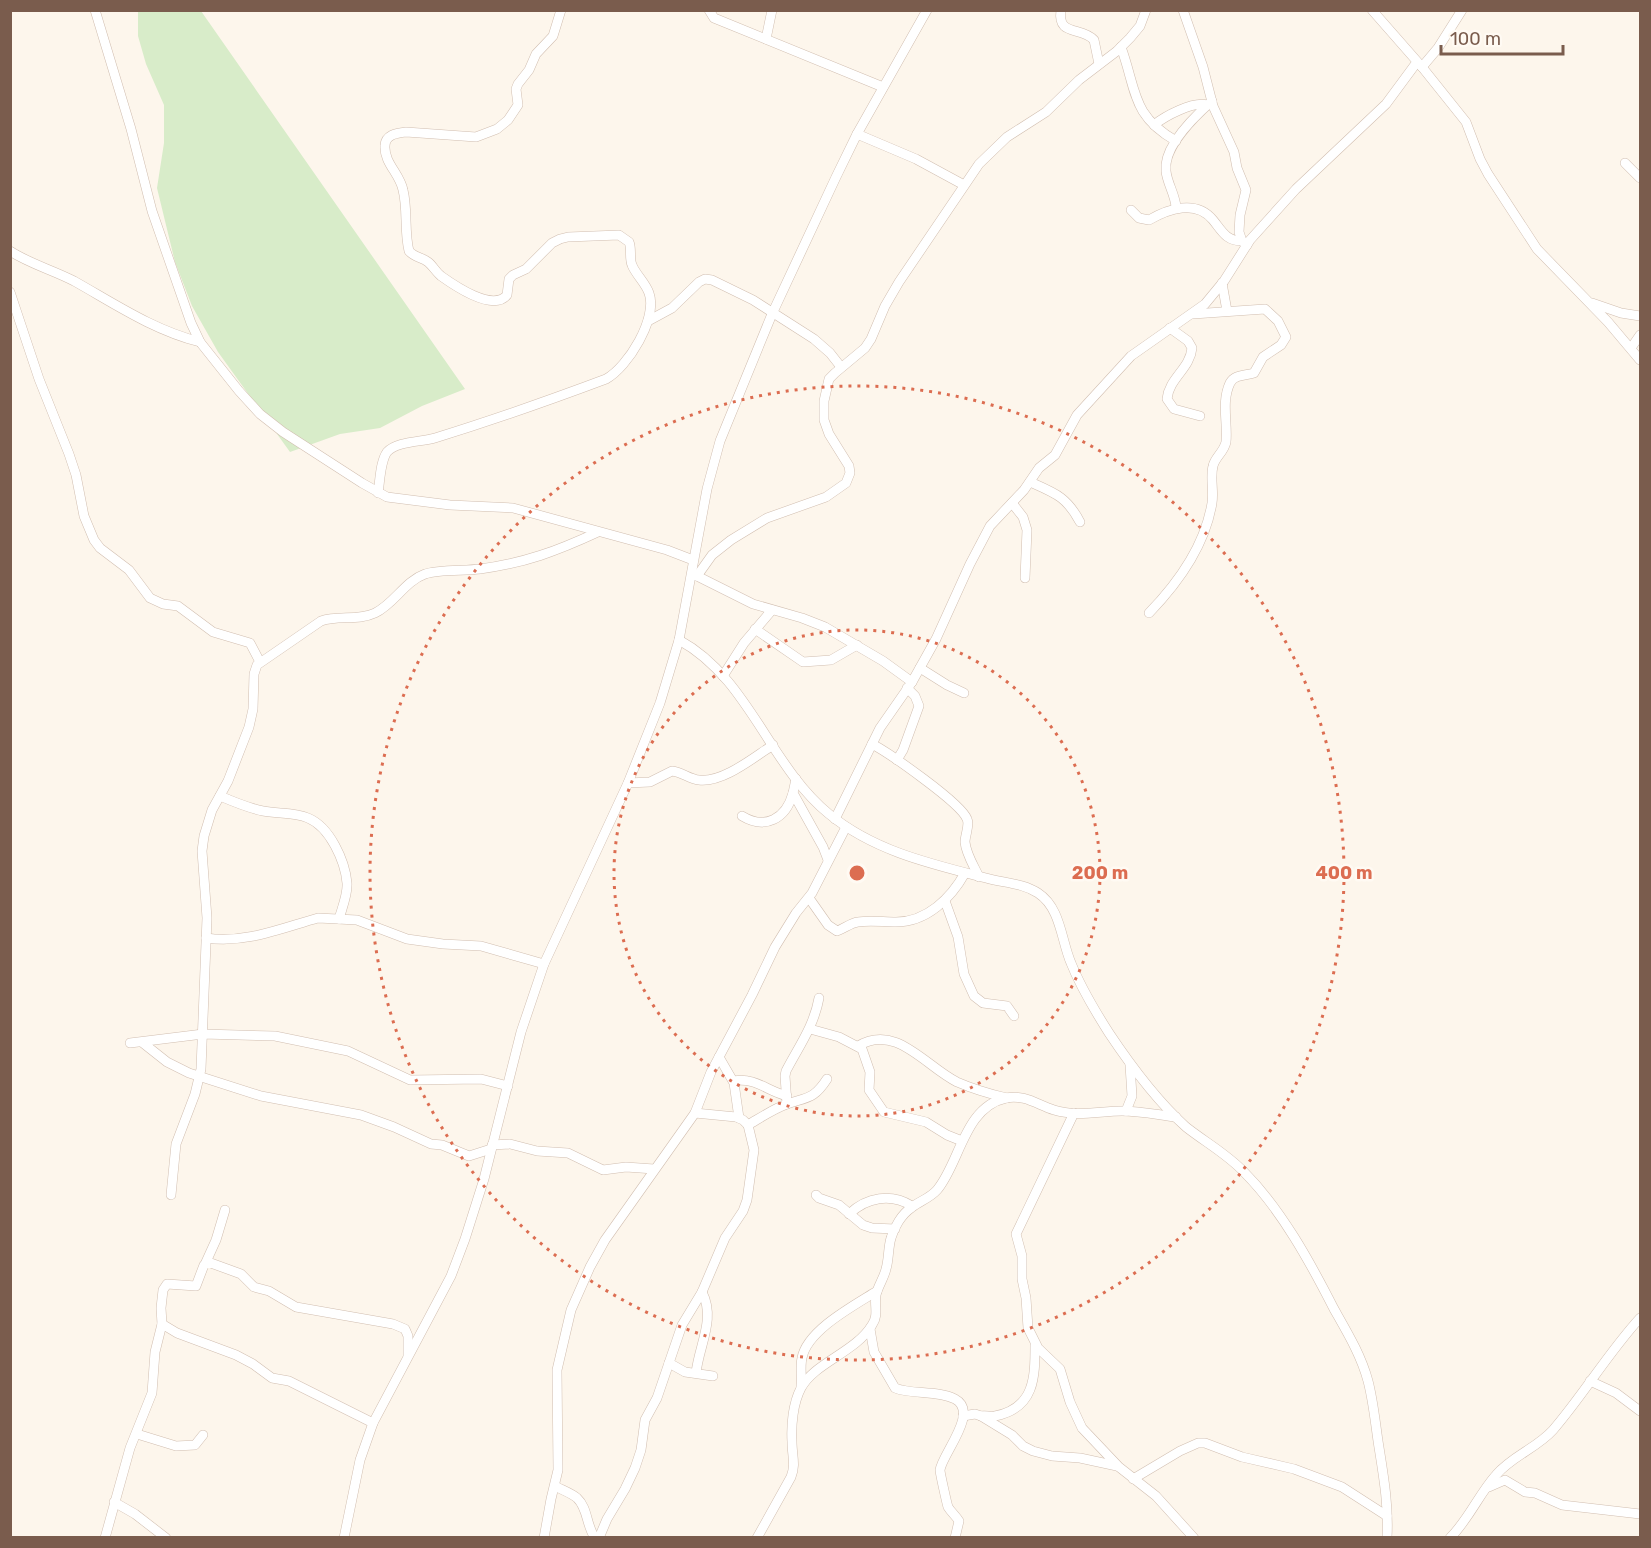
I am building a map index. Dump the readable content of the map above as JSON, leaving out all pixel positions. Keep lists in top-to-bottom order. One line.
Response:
{"scale_bar":"100 m","rings":["200 m","400 m"]}
